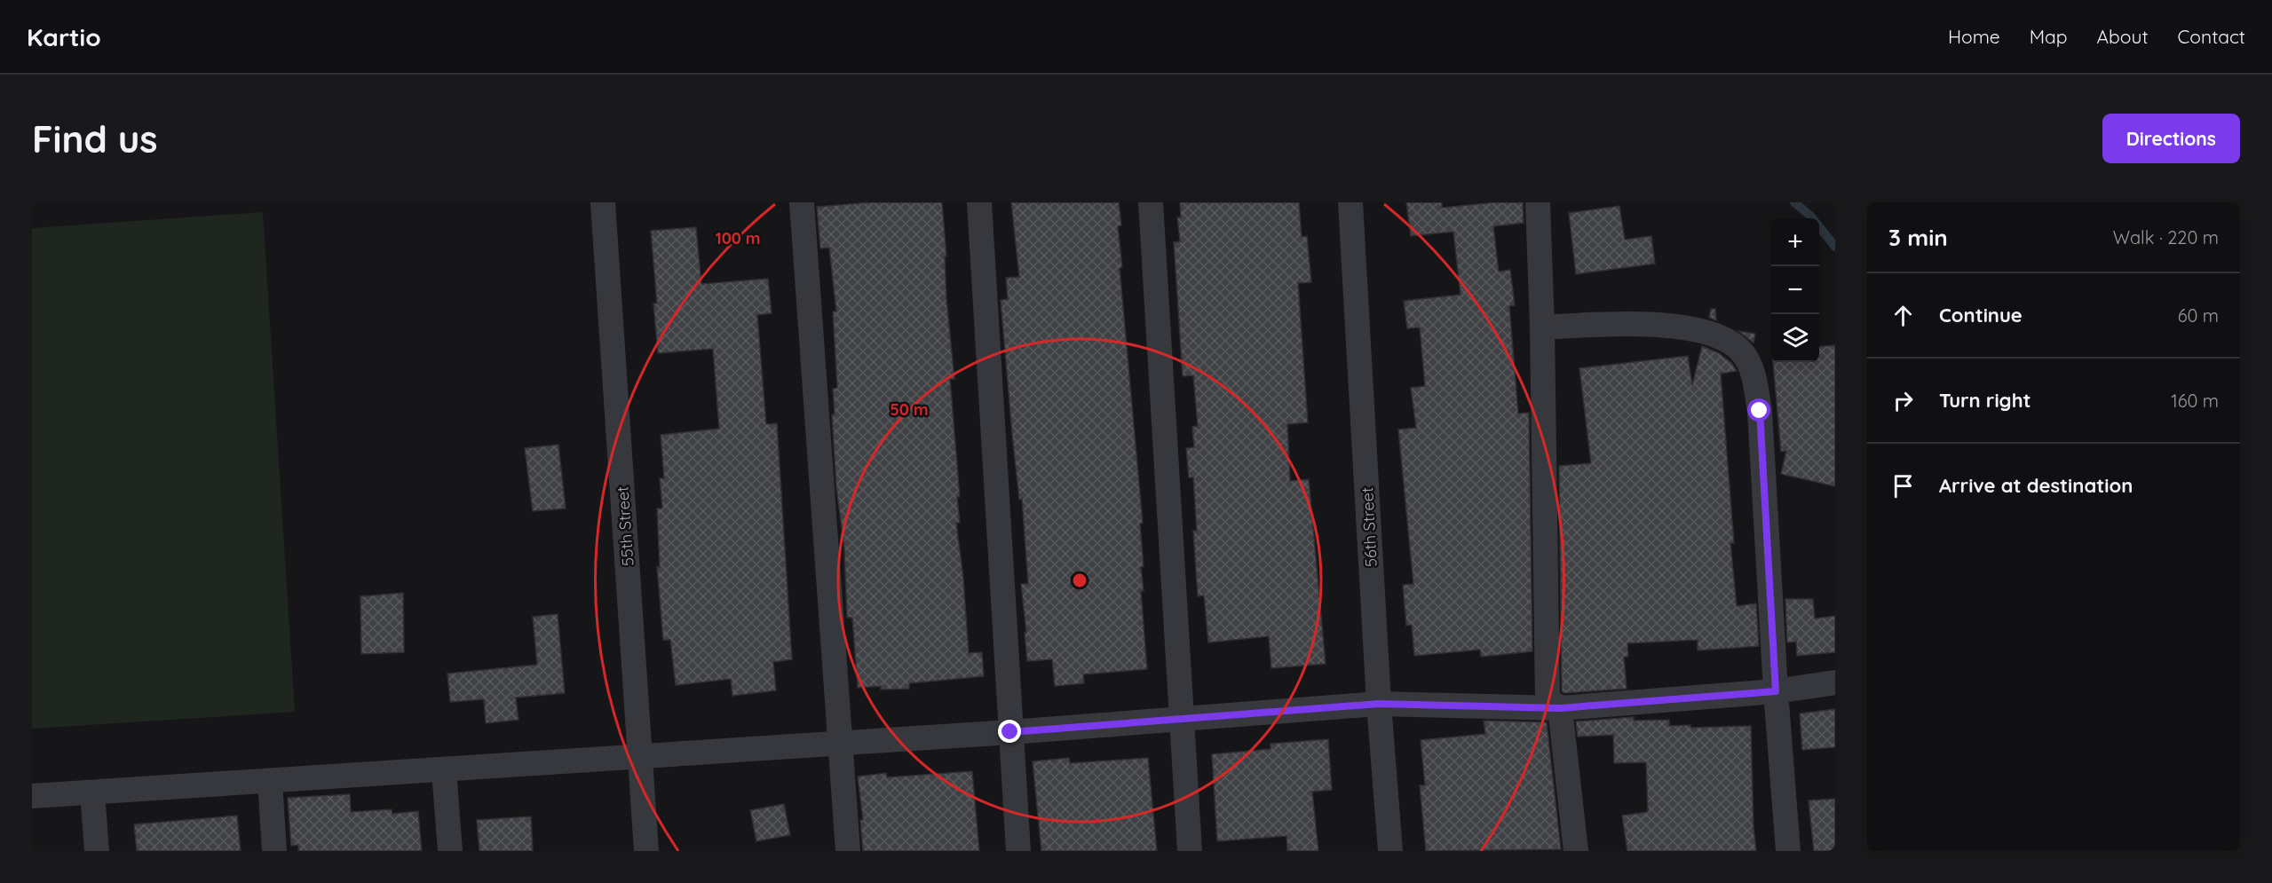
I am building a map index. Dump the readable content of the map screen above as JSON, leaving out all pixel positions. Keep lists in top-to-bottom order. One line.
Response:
{"streets":{"street":["55th Street","56th Street"]},"page":{"header":"Kartio","nav":["Home","Map","About","Contact"],"buttons":"Directions","title":"Find us","heading":["3 min","Walk · 220 m"],"map_buttons":["+","−"],"list":[["Continue","60 m"],["Turn right","160 m"],"Arrive at destination"]},"rings":["100 m","50 m"]}
